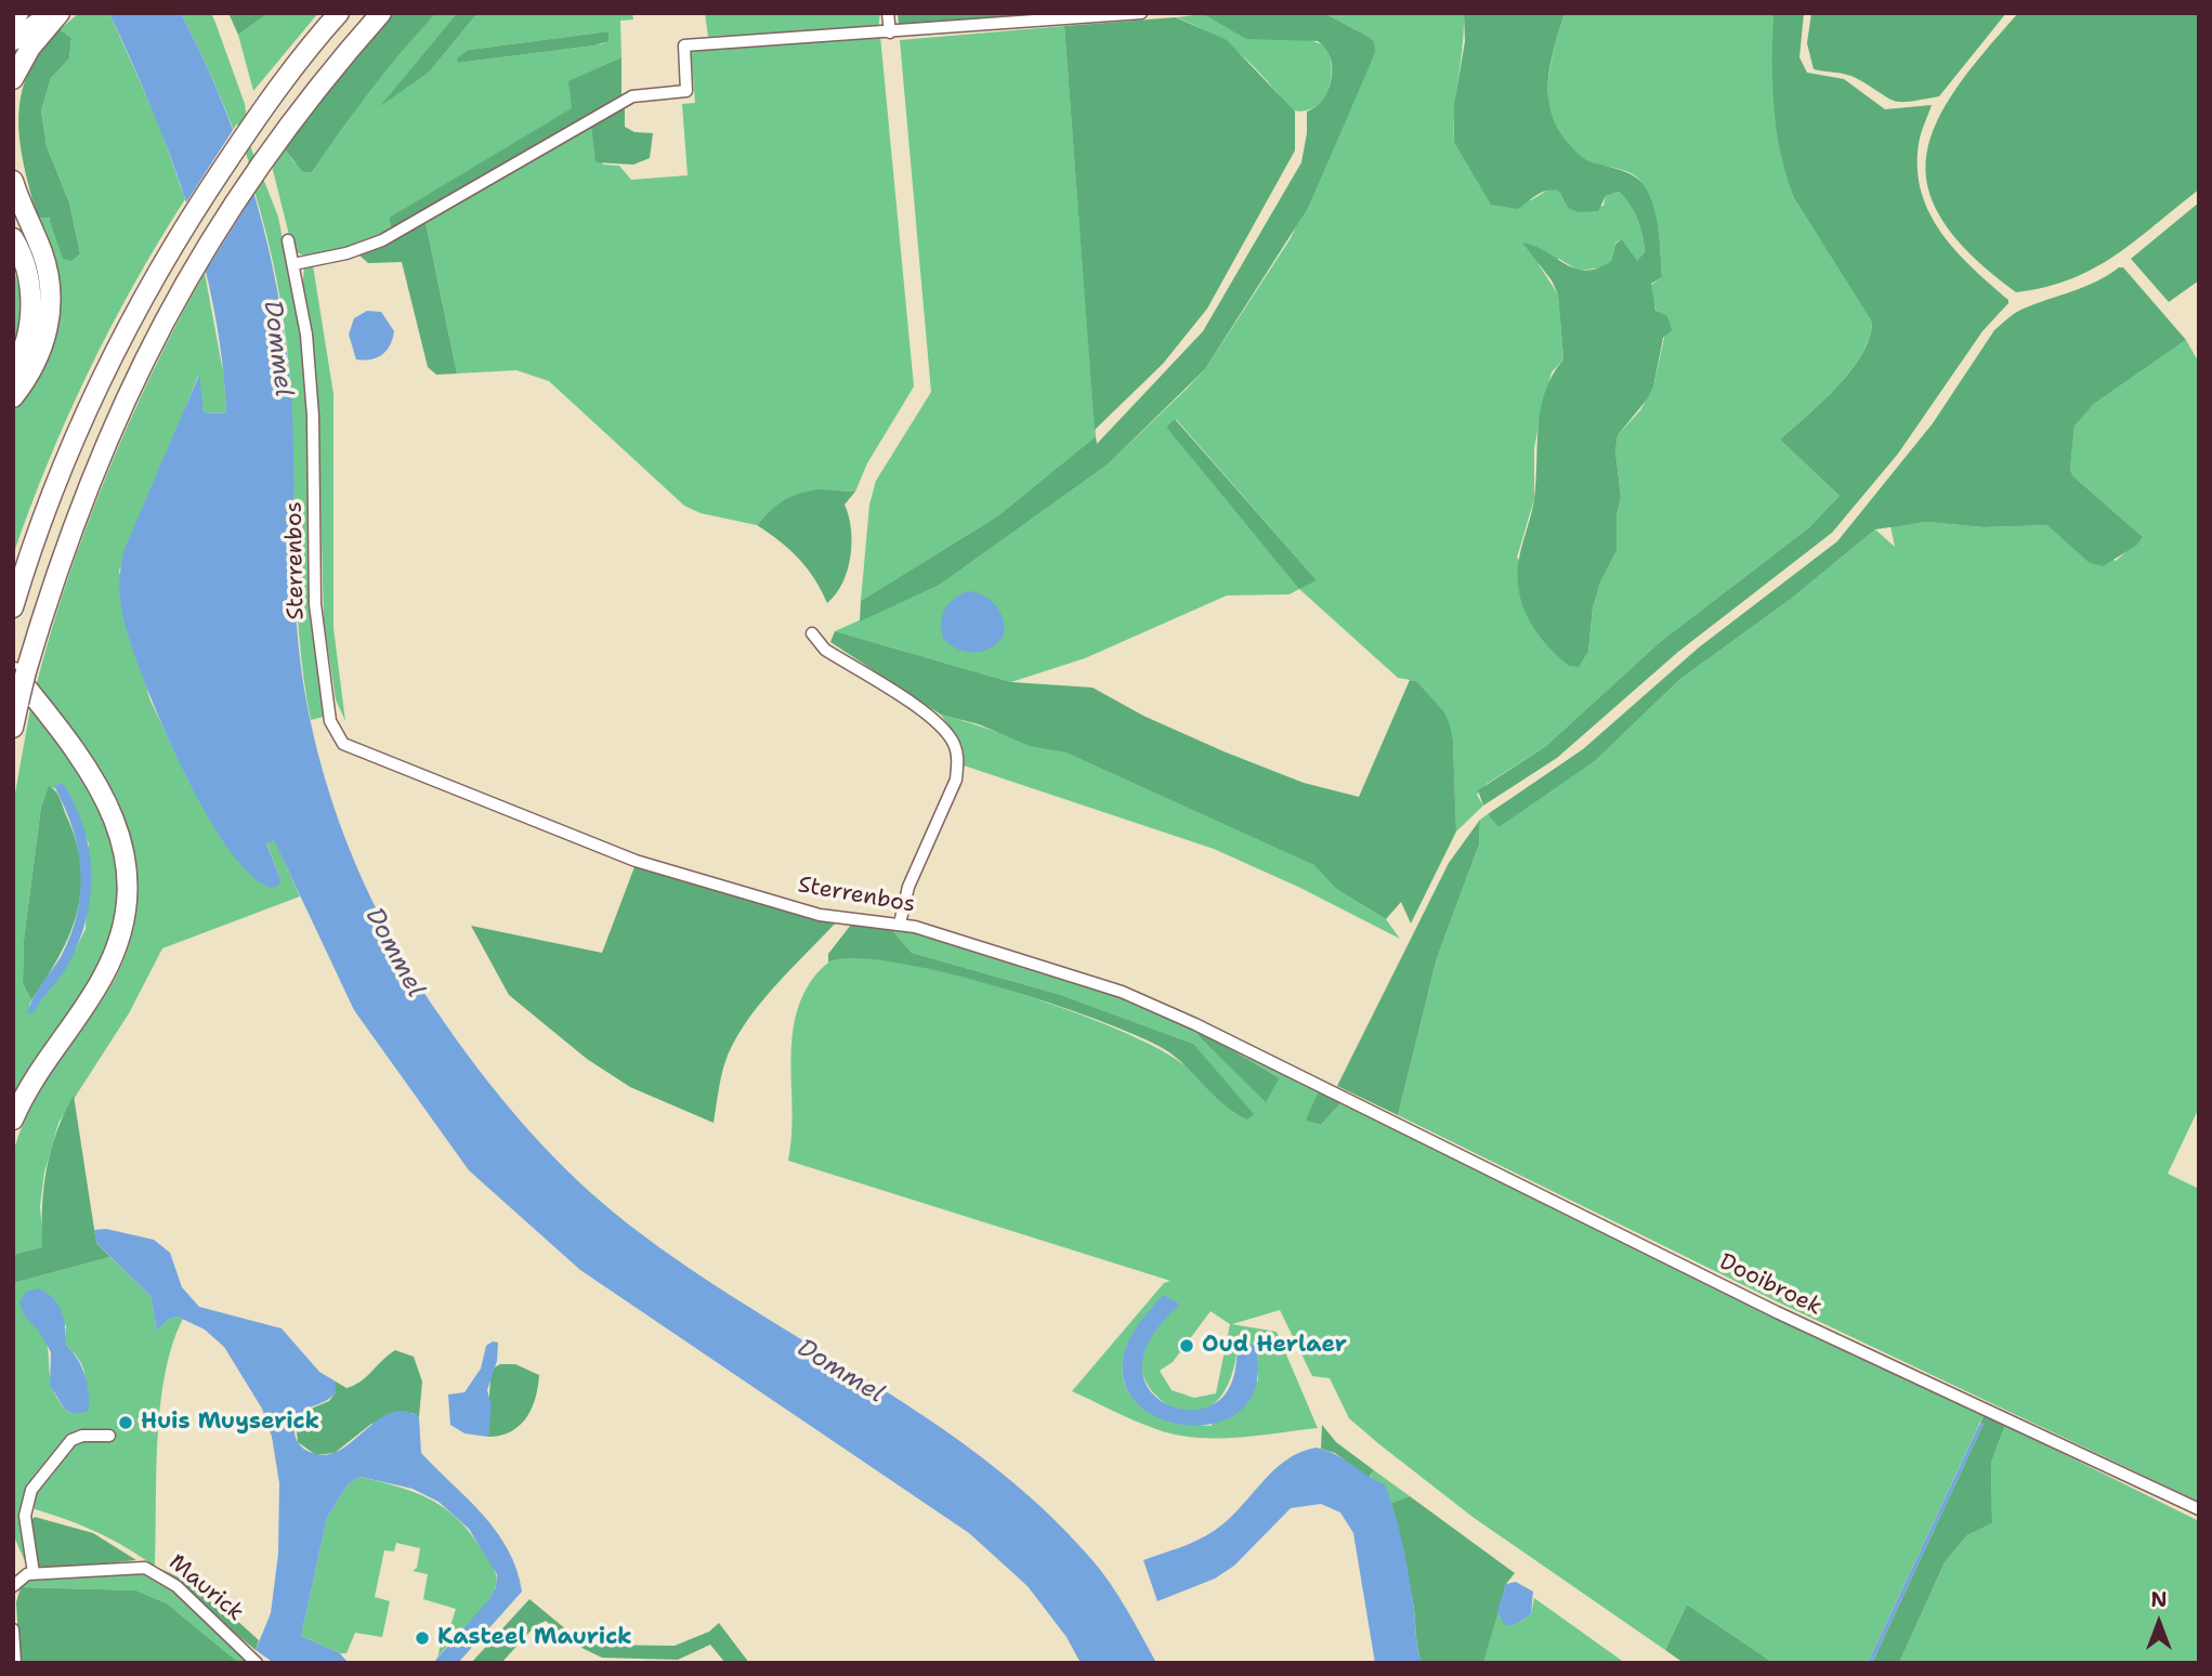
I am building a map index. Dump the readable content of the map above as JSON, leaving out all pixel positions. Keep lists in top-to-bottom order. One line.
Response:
{"streets":{"street":["Sterrenbos","Dooibroek","Maurick"]},"crossings":[["Sterrenbos","Dooibroek"]],"water":["Dommel"],"places":["Oud Herlaer","Huis Muyserick","Kasteel Maurick"],"north":"top"}
